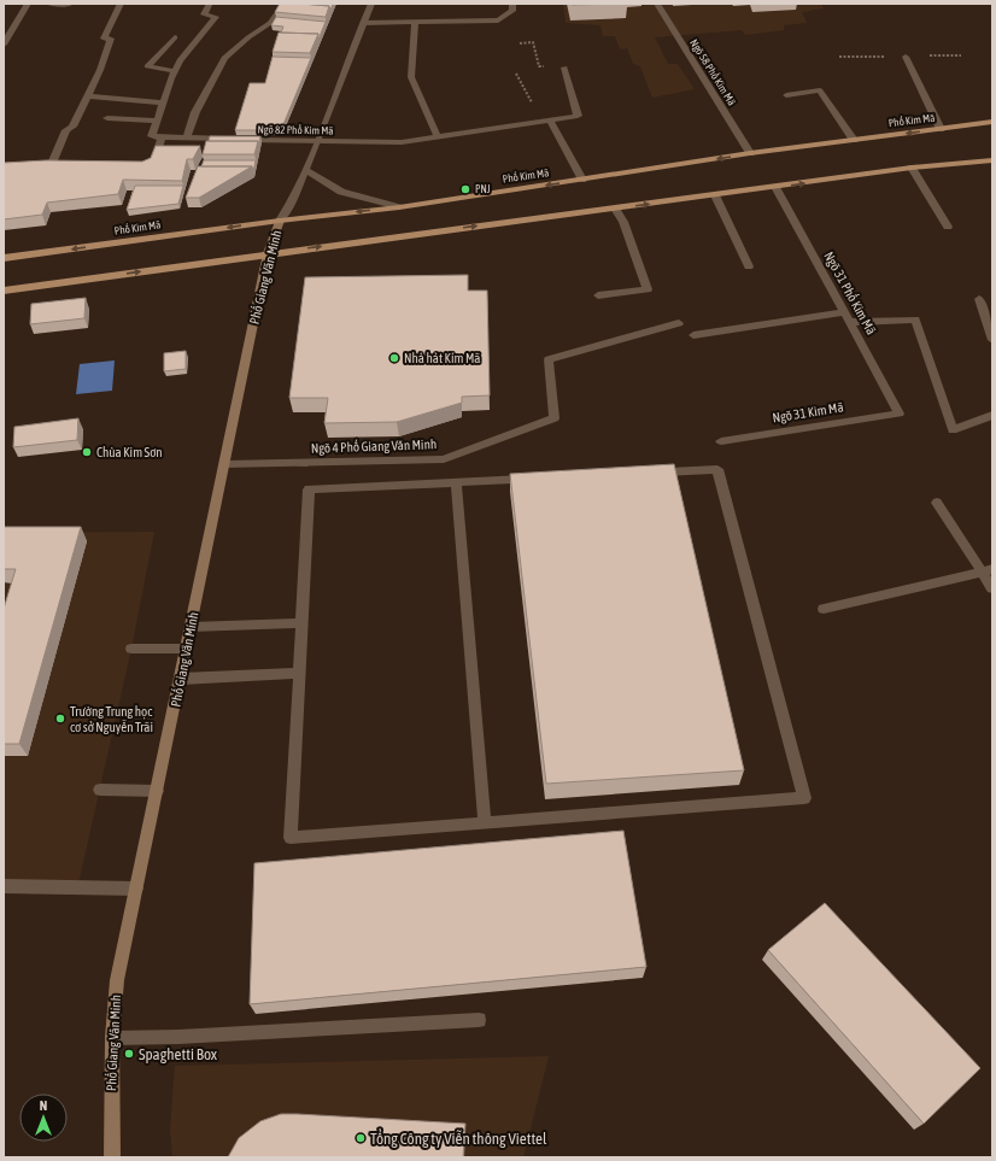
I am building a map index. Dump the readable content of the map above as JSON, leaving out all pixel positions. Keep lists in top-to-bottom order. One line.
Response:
{"streets":{"main road":["Phố Kim Mã","Phố Giang Văn Minh"],"street":["Ngõ 58 Phố Kim Mã","Ngõ 82 Phố Kim Mã","Ngõ 31 Phố Kim Mã","Ngõ 31 Kim Mã","Ngõ 4 Phố Giang Văn Minh"]},"crossings":[["Ngõ 58 Phố Kim Mã","Phố Kim Mã"],["Phố Kim Mã","Phố Giang Văn Minh"],["Ngõ 82 Phố Kim Mã","Phố Giang Văn Minh"],["Phố Giang Văn Minh","Ngõ 4 Phố Giang Văn Minh"],["Ngõ 31 Phố Kim Mã","Ngõ 31 Kim Mã"]],"places":["PNJ","Nhà hát Kim Mã","Chùa Kim Sơn","Trường Trung học cơ sở Nguyễn Trãi","Spaghetti Box","Tổng Công ty Viễn thông Viettel"],"north":"top"}
